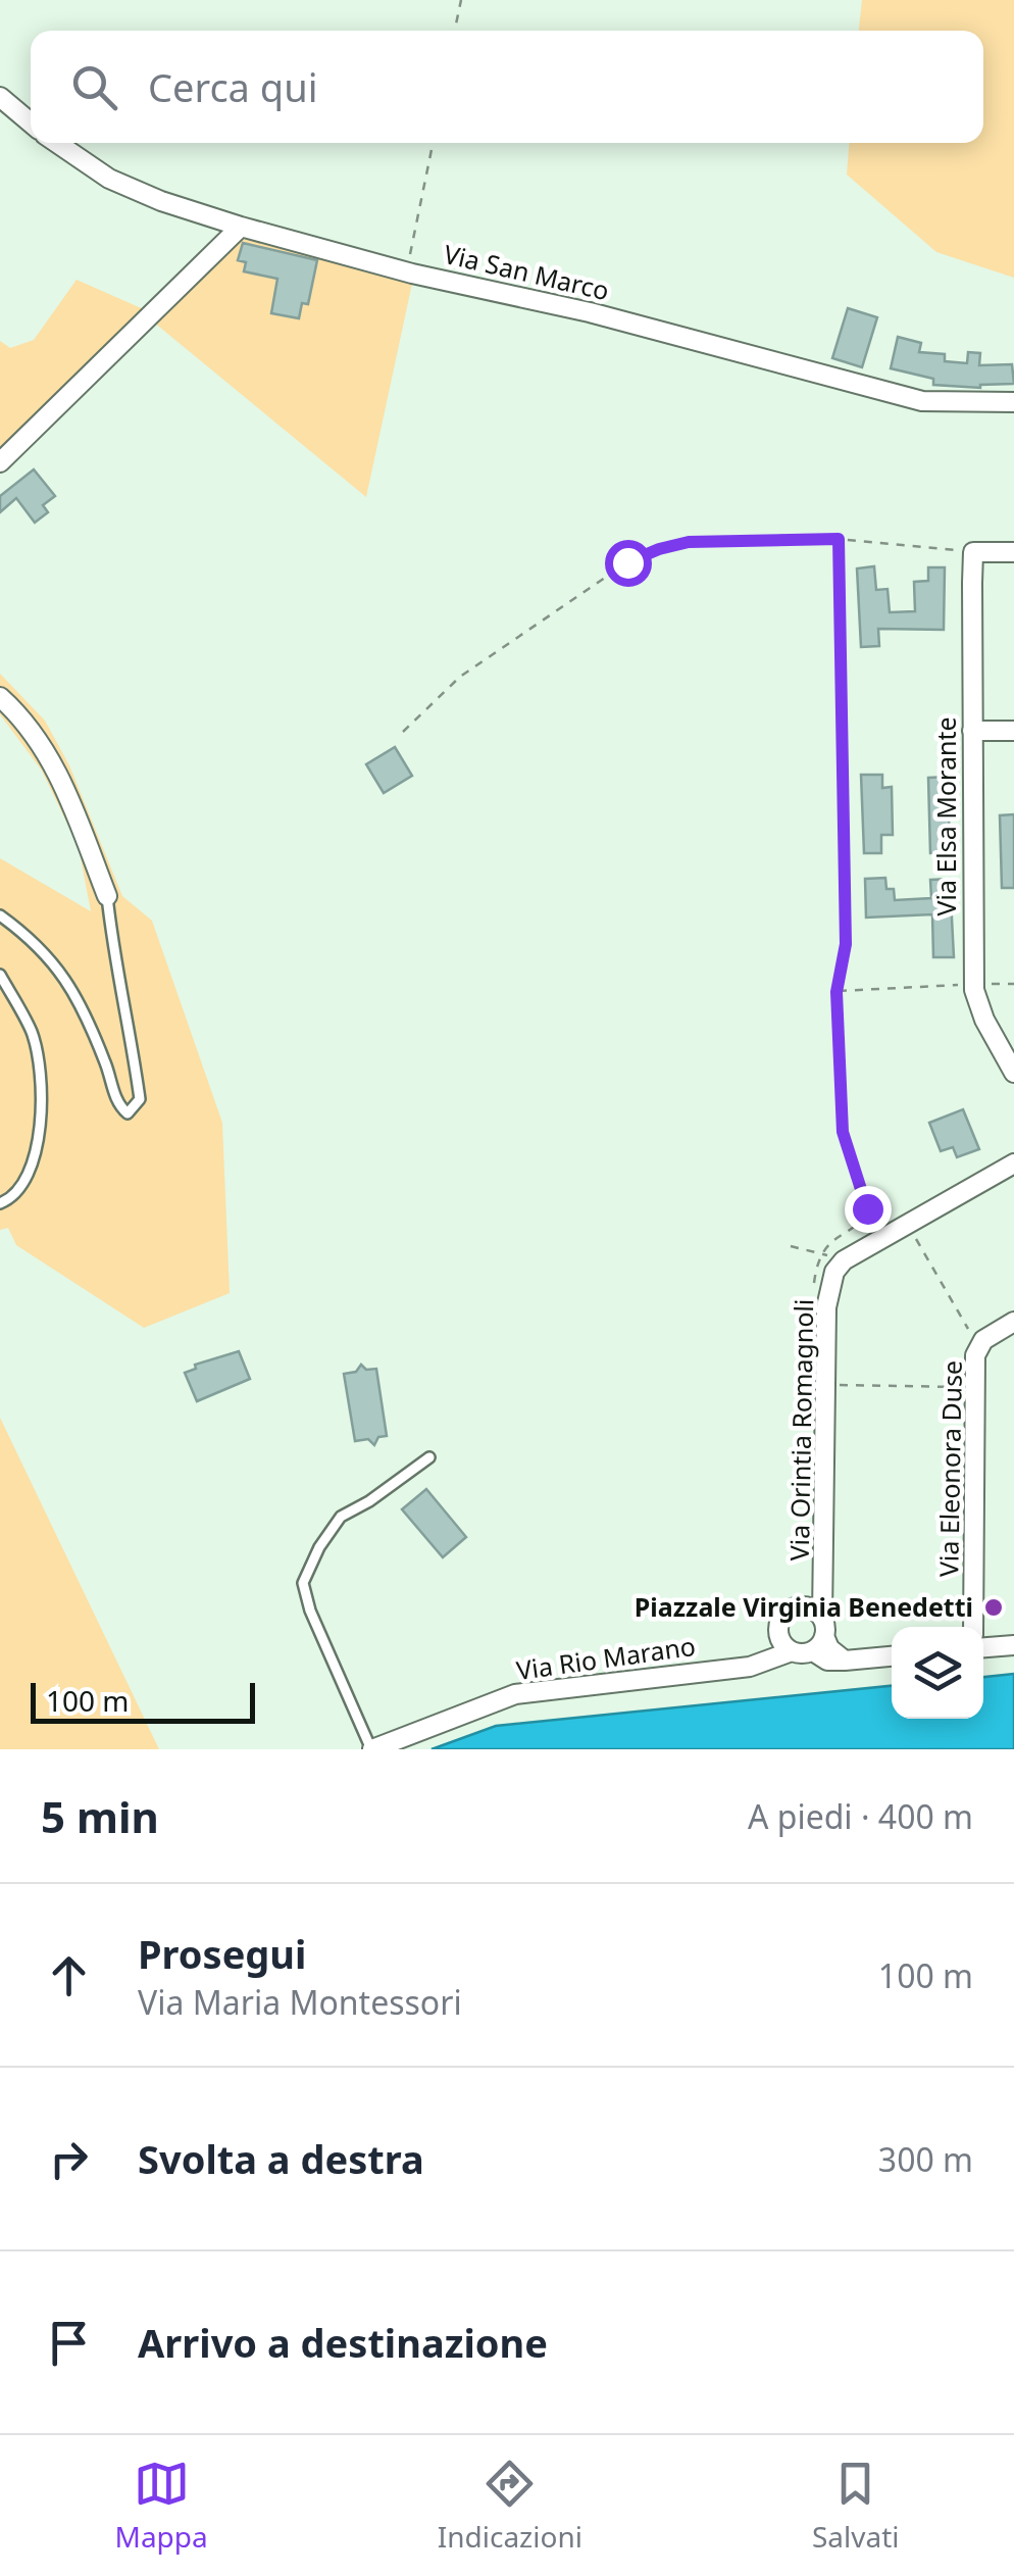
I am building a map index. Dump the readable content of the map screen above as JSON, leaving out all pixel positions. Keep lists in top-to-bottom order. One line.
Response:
{"streets":{"street":["Via San Marco","Via Elsa Morante","Via Orintia Romagnoli","Via Eleonora Duse","Via Rio Marano"]},"crossings":[["Via Orintia Romagnoli","Via Rio Marano"]],"places":["Piazzale Virginia Benedetti"],"scale_bar":"100 m","page":{"search":"Cerca qui","scale":"100 m","heading":["5 min","A piedi · 400 m"],"list":[["Prosegui","Via Maria Montessori","100 m"],["Svolta a destra","300 m"],"Arrivo a destinazione"],"nav":["Mappa","Indicazioni","Salvati"]}}
